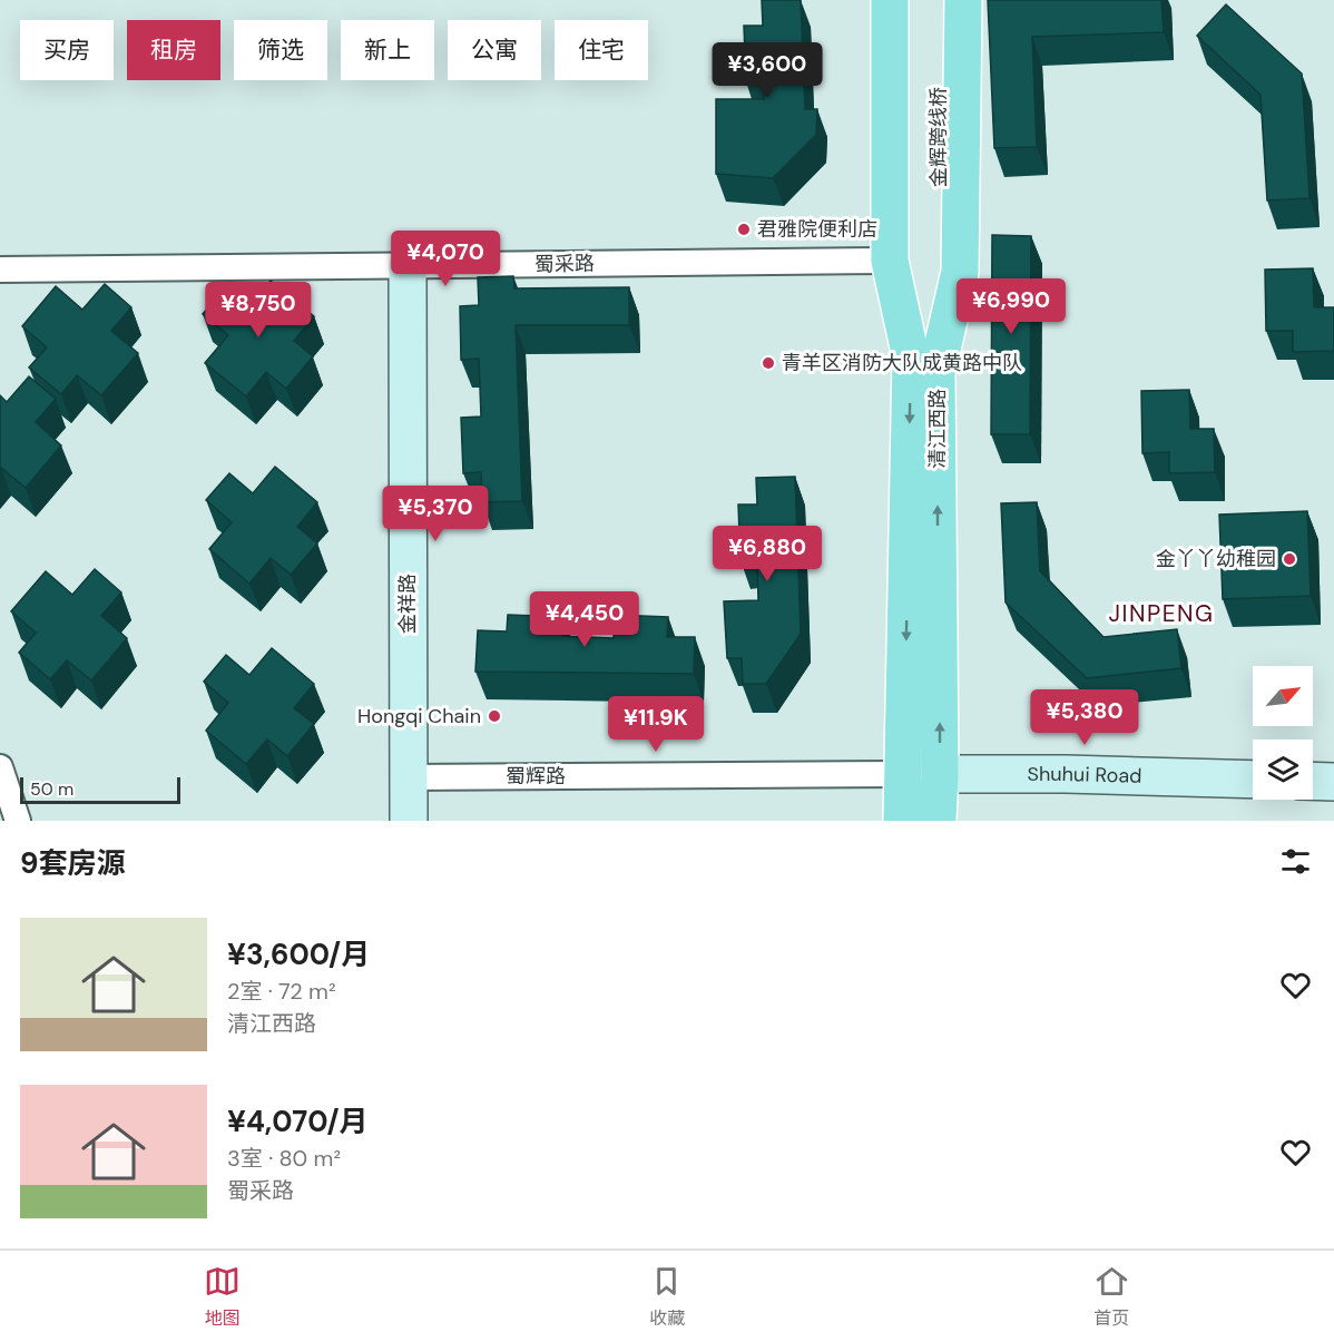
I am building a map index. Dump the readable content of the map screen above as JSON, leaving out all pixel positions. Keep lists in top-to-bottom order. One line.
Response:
{"streets":{"main road":["金辉跨线桥","清江西路"],"street":["蜀采路","金祥路","Shuhui Road","蜀辉路"]},"crossings":[["金辉跨线桥","蜀采路"],["蜀采路","金祥路"],["清江西路","Shuhui Road"],["清江西路","蜀辉路"],["金祥路","蜀辉路"],["Shuhui Road","蜀辉路"]],"districts":["JINPENG"],"places":["君雅院便利店","青羊区消防大队成黄路中队","金丫丫幼稚园","Hongqi Chain"],"scale_bar":"50 m","north":"top right","page":{"chip":["买房","租房","筛选","新上","公寓","住宅"],"price":["¥3,600","¥4,070","¥6,990","¥8,750","¥5,370","¥6,880","¥4,450","¥5,380","¥11.9K"],"scale":"50 m","heading":"9套房源","list":[{"name":"¥3,600/月","note":"2室 · 72 m² · 清江西路"},{"name":"¥4,070/月","note":"3室 · 80 m² · 蜀采路"}],"tabs":["地图","收藏","首页"]}}
